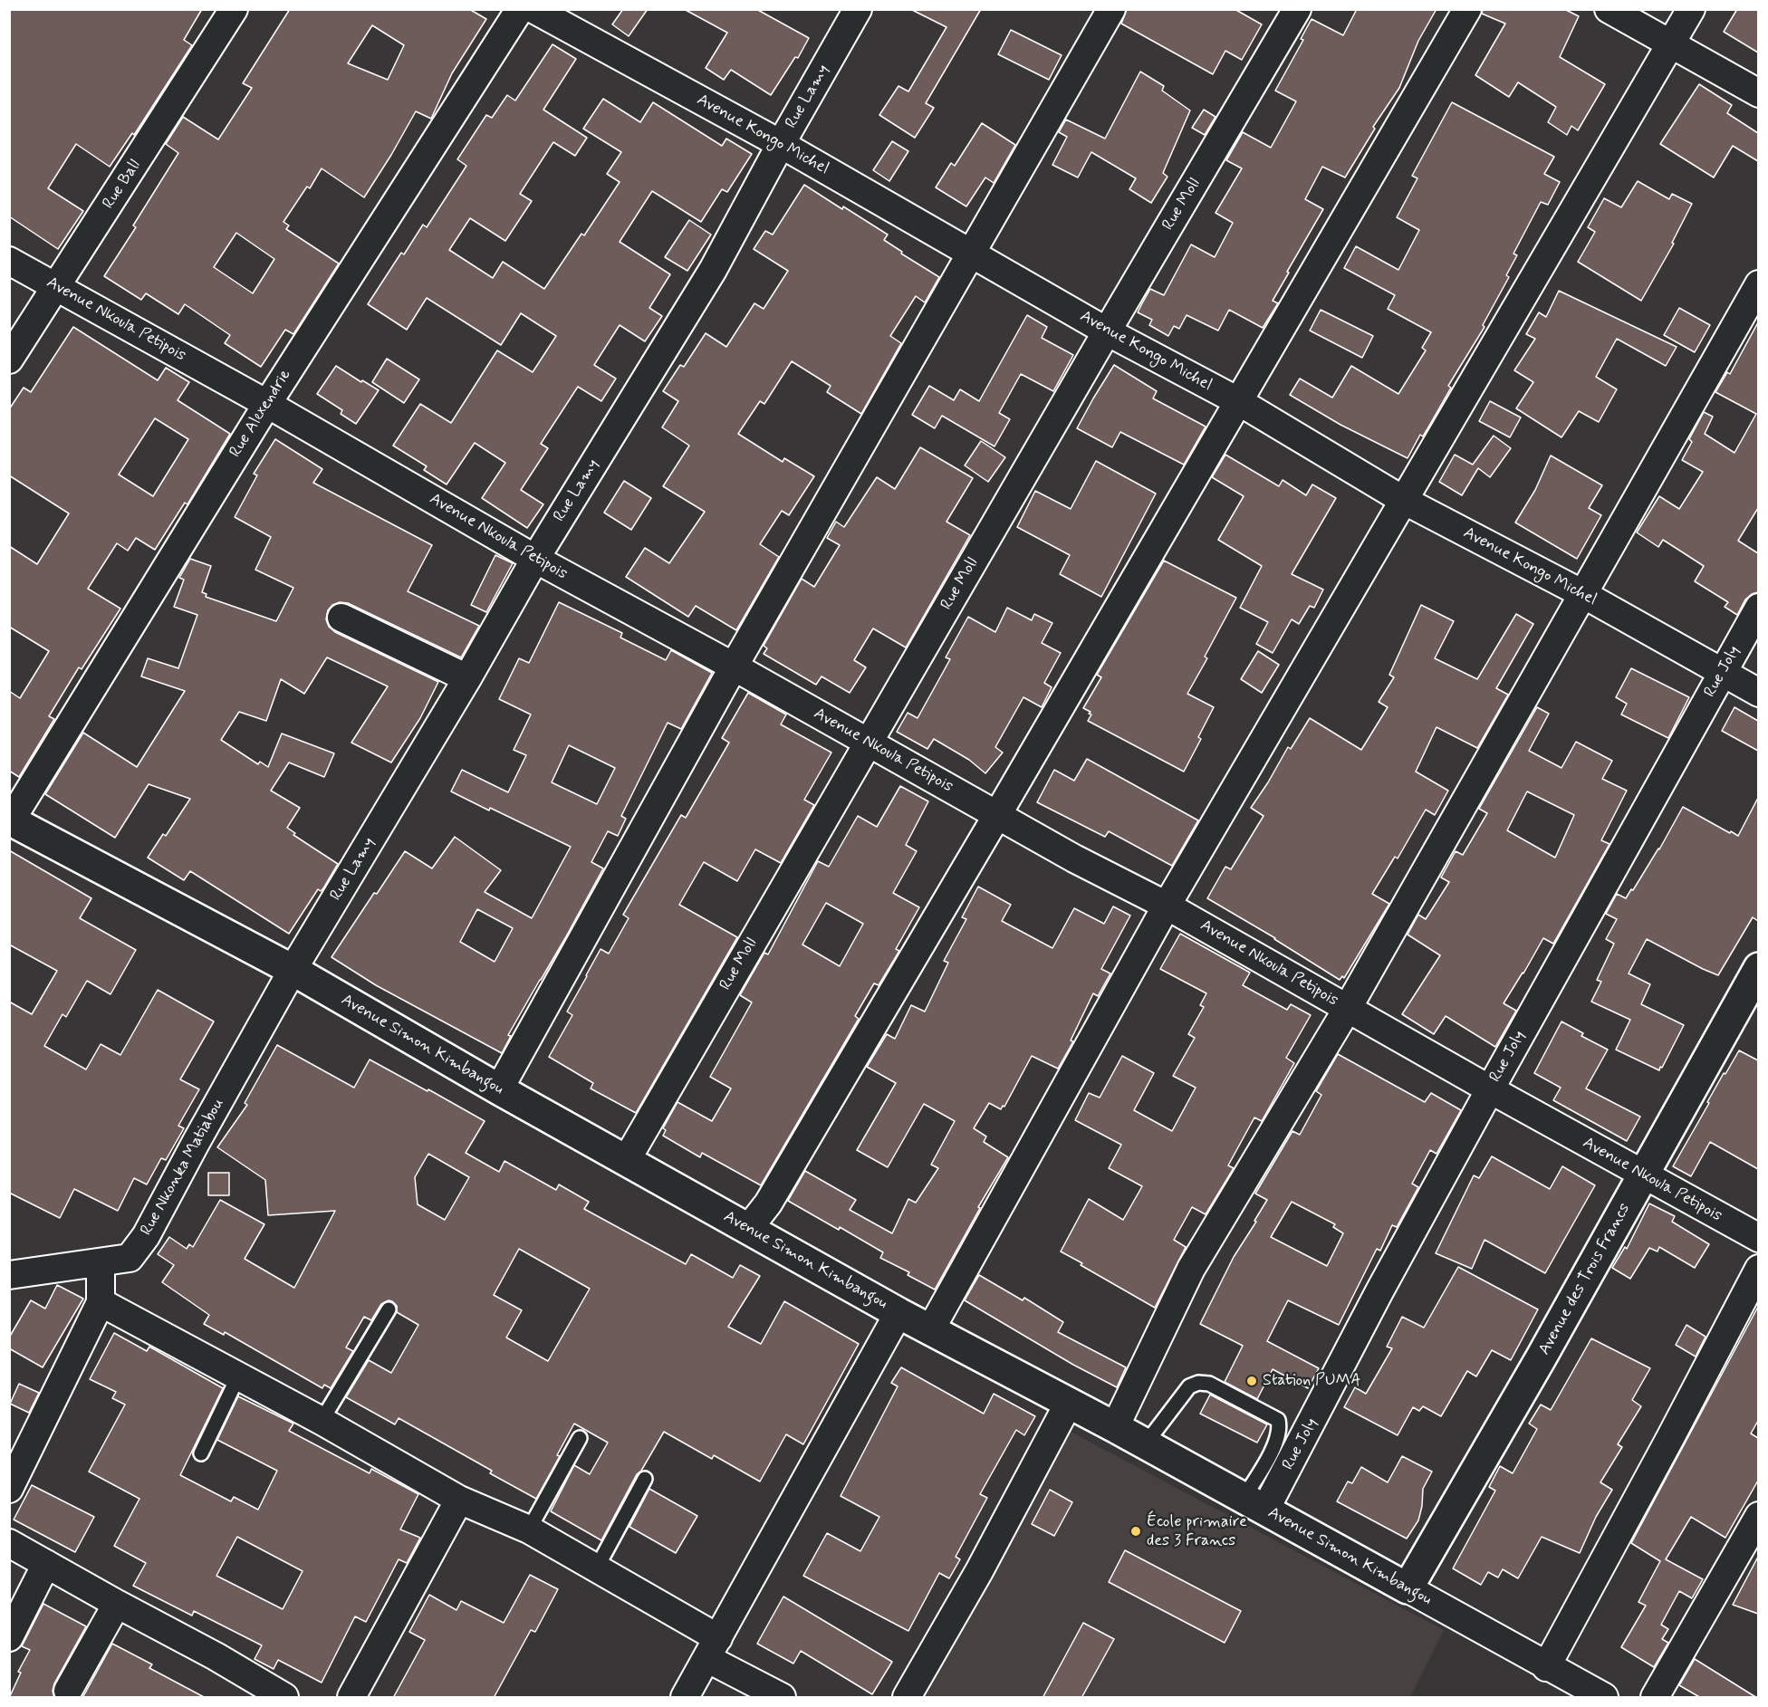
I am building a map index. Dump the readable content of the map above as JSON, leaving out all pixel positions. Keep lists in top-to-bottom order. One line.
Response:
{"streets":{"street":["Rue Lamy","Avenue Kongo Michel","Rue Ball","Rue Moll","Avenue Nkoula Petipois","Rue Alexendrie","Rue Joly","Avenue Simon Kimbangou","Rue Nkonka Matiabou","Avenue des Trois Francs"]},"crossings":[["Rue Lamy","Avenue Kongo Michel"],["Rue Lamy","Avenue Nkoula Petipois"],["Rue Lamy","Avenue Simon Kimbangou"],["Rue Lamy","Rue Nkonka Matiabou"],["Avenue Kongo Michel","Rue Moll"],["Avenue Kongo Michel","Rue Joly"],["Rue Ball","Avenue Nkoula Petipois"],["Rue Moll","Avenue Nkoula Petipois"],["Rue Moll","Avenue Simon Kimbangou"],["Avenue Nkoula Petipois","Rue Alexendrie"],["Avenue Nkoula Petipois","Rue Joly"],["Avenue Nkoula Petipois","Avenue des Trois Francs"],["Rue Alexendrie","Avenue Simon Kimbangou"],["Rue Joly","Avenue Simon Kimbangou"],["Avenue Simon Kimbangou","Rue Nkonka Matiabou"],["Avenue Simon Kimbangou","Avenue des Trois Francs"]],"places":["Station PUMA","École primaire des 3 Francs"]}
